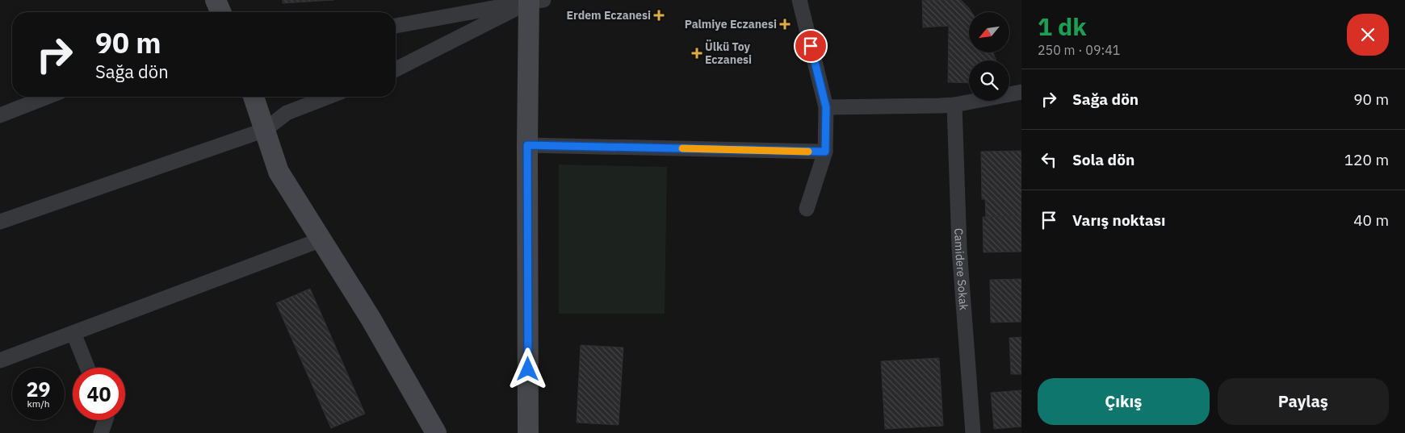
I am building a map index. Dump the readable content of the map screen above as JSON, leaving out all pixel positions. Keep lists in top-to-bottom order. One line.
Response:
{"streets":{"street":["Camidere Sokak"]},"places":{"health":["Erdem Eczanesi","Palmiye Eczanesi","Ülkü Toy Eczanesi"]},"north":"bottom left","page":{"heading":["1 dk","250 m · 09:41"],"turn":["90 m","Sağa dön"],"list":[{"name":"Sağa dön","value":"90 m"},{"name":"Sola dön","value":"120 m"},{"name":"Varış noktası","value":"40 m"}],"speed":"29 km/h","limit":"40","buttons":["Çıkış","Paylaş"]}}
